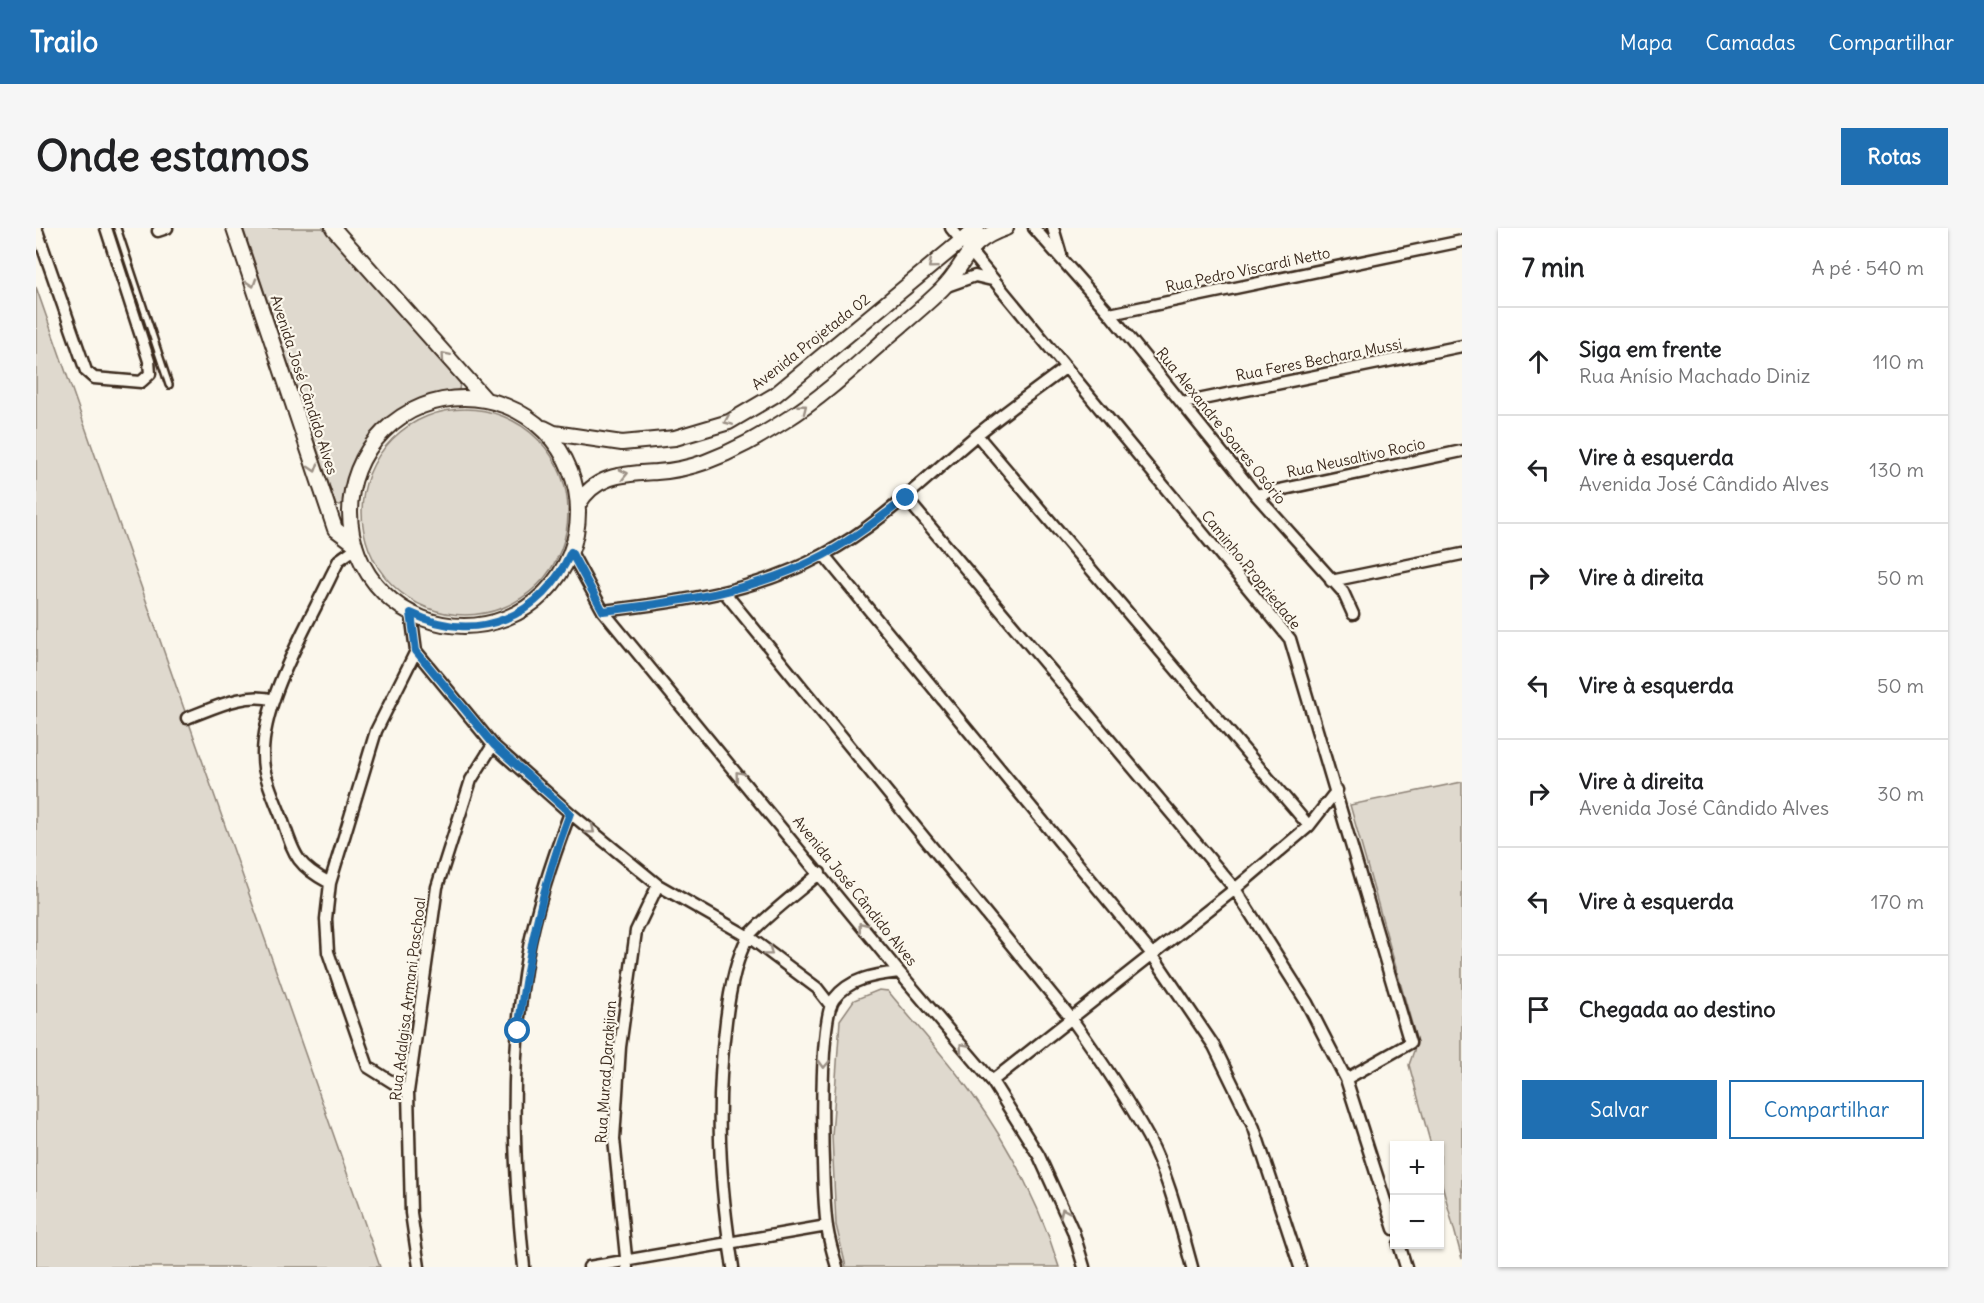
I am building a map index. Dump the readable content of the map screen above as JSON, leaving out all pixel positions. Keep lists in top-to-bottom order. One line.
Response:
{"streets":{"street":["Rua Pedro Viscardi Netto","Avenida Projetada 02","Rua Feres Bechara Mussi","Avenida José Cândido Alves","Rua Alexandre Soares Osório","Rua Neusaltivo Rocio","Caminho Propriedade","Rua Adalgisa Armani Paschoal","Rua Murad Darakjian"]},"crossings":[["Rua Pedro Viscardi Netto","Rua Alexandre Soares Osório"],["Avenida Projetada 02","Caminho Propriedade"],["Rua Feres Bechara Mussi","Rua Alexandre Soares Osório"],["Rua Alexandre Soares Osório","Rua Neusaltivo Rocio"]],"page":{"header":"Trailo","nav":["Mapa","Camadas","Compartilhar"],"buttons":["Rotas",["Salvar","Compartilhar"]],"title":"Onde estamos","heading":["7 min","A pé · 540 m"],"list":[["Siga em frente","Rua Anísio Machado Diniz","110 m"],["Vire à esquerda","Avenida José Cândido Alves","130 m"],["Vire à direita","50 m"],["Vire à esquerda","50 m"],["Vire à direita","Avenida José Cândido Alves","30 m"],["Vire à esquerda","170 m"],"Chegada ao destino"],"map_buttons":["+","−"]}}
